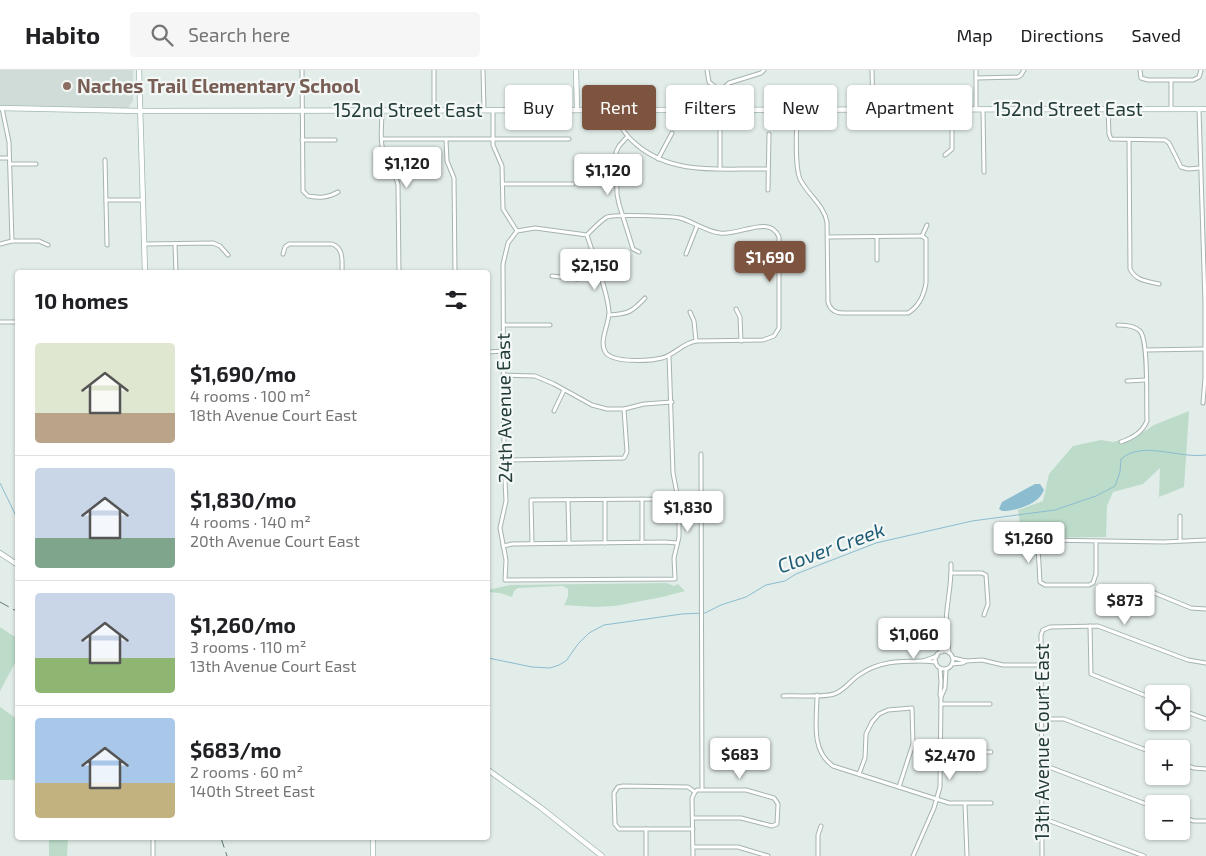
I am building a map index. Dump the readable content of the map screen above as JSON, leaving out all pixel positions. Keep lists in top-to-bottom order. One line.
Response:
{"streets":{"main road":["152nd Street East"],"street":["24th Avenue East","13th Avenue Court East"]},"water":["Clover Creek"],"places":["Naches Trail Elementary School"],"page":{"header":"Habito","search":"Search here","nav":["Map","Directions","Saved"],"chip":["Buy","Rent","Filters","New","Apartment"],"price":["$1,120","$1,120","$1,690","$2,150","$1,830","$1,260","$873","$1,060","$683","$2,470"],"heading":"10 homes","list":[{"name":"$1,690/mo","note":"4 rooms · 100 m² · 18th Avenue Court East"},{"name":"$1,830/mo","note":"4 rooms · 140 m² · 20th Avenue Court East"},{"name":"$1,260/mo","note":"3 rooms · 110 m² · 13th Avenue Court East"},{"name":"$683/mo","note":"2 rooms · 60 m² · 140th Street East"}],"map_buttons":["+","−"]}}
